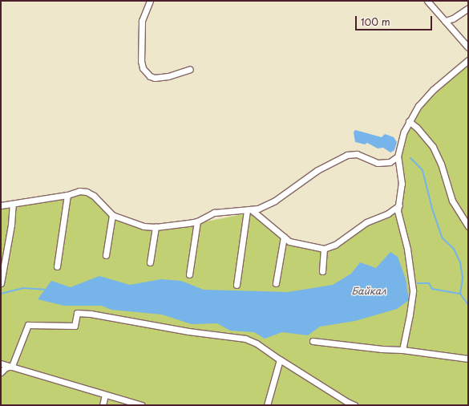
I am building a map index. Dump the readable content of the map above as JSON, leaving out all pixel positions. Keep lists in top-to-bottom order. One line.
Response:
{"water":["Байкал"],"scale_bar":"100 m"}
